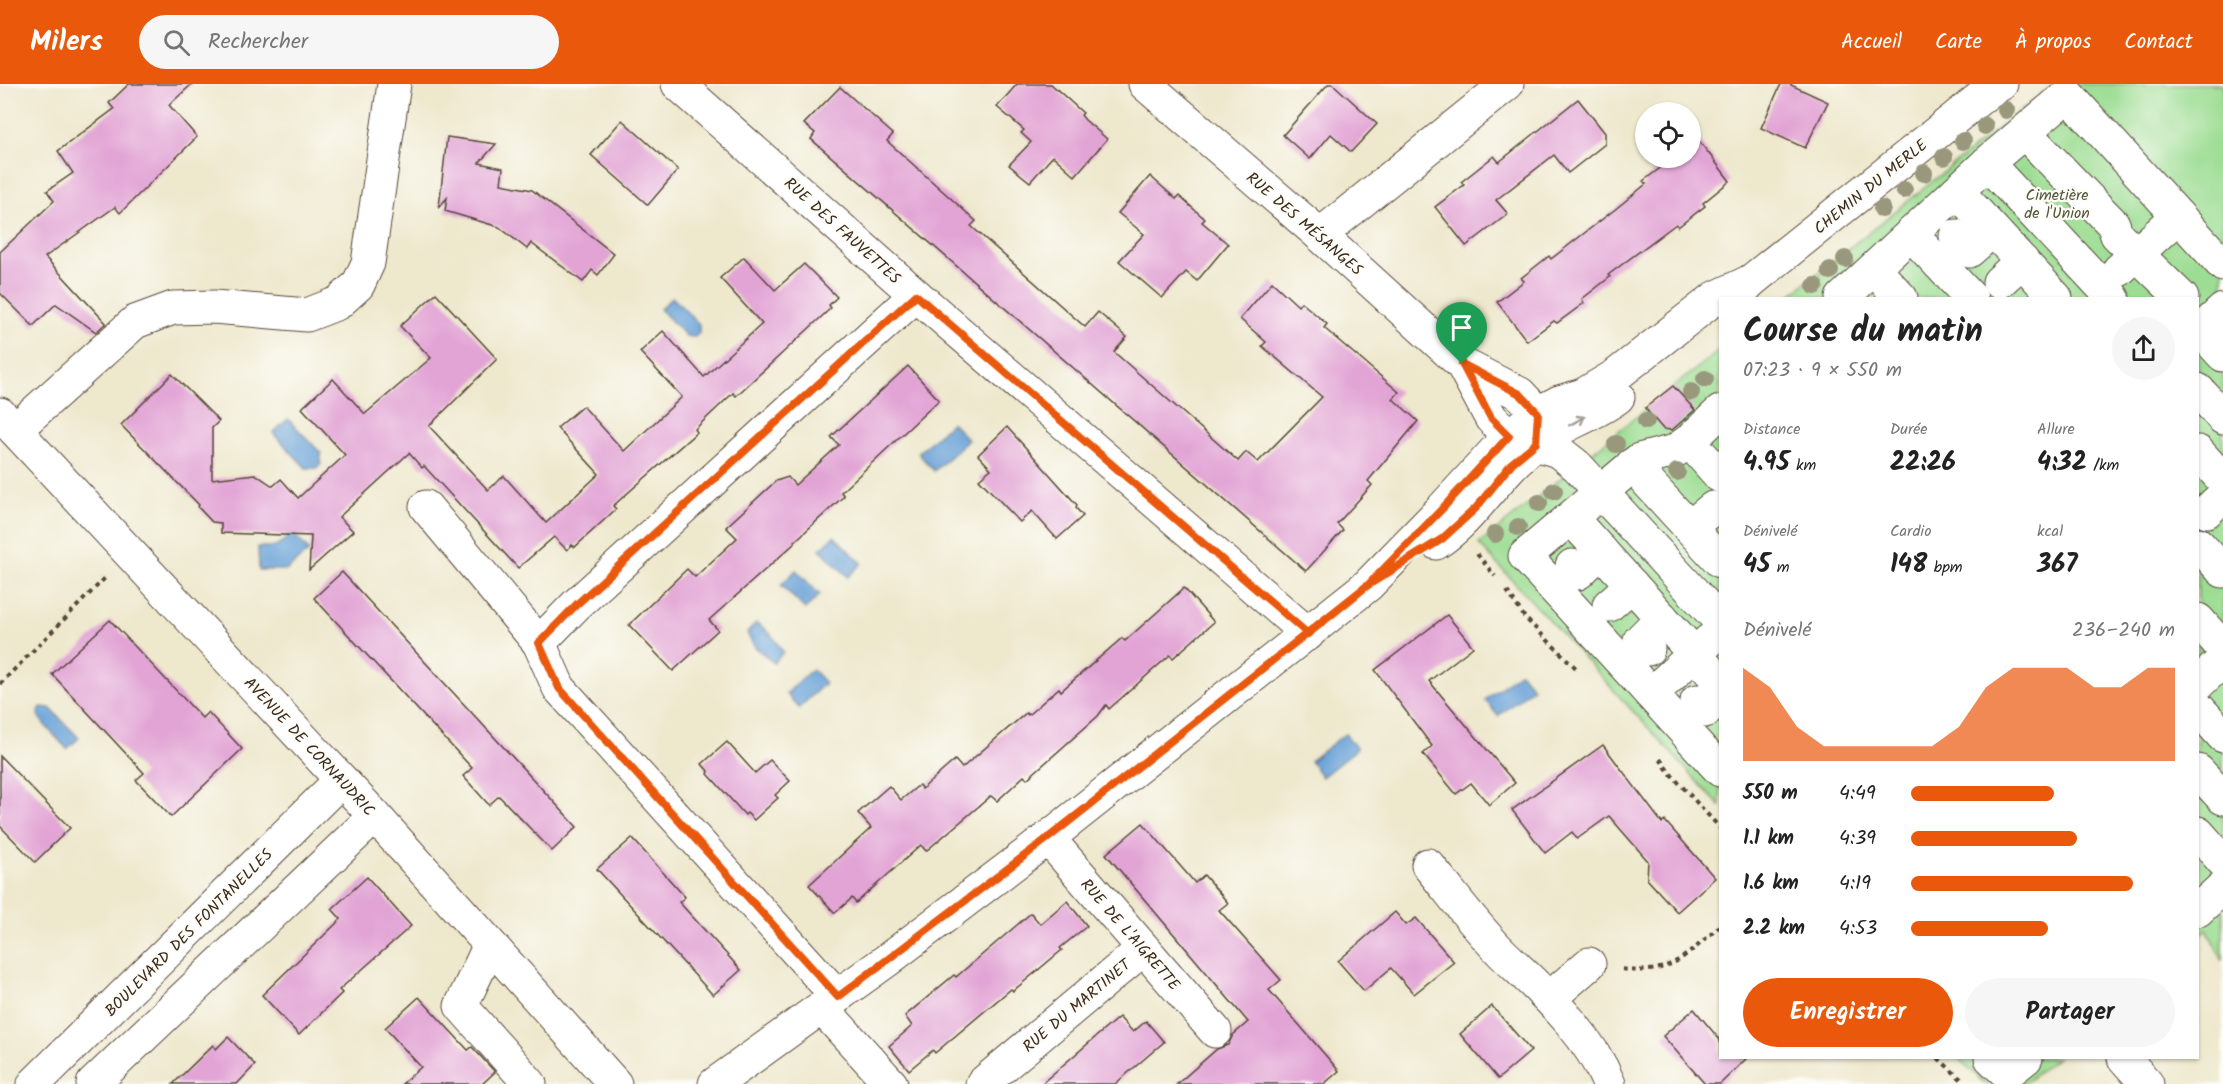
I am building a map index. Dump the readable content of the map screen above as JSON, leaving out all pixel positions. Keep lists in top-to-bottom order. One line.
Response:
{"streets":{"street":["CHEMIN DU MERLE","RUE DES MÉSANGES","RUE DES FAUVETTES","AVENUE DE CORNAUDRIC","BOULEVARD DES FONTANELLES","RUE DE L'AIGRETTE","RUE DU MARTINET"]},"crossings":[["CHEMIN DU MERLE","RUE DES MÉSANGES"],["CHEMIN DU MERLE","RUE DES FAUVETTES"],["CHEMIN DU MERLE","RUE DE L'AIGRETTE"],["AVENUE DE CORNAUDRIC","BOULEVARD DES FONTANELLES"],["RUE DE L'AIGRETTE","RUE DU MARTINET"]],"parks":["Cimetière de l'Union"],"page":{"header":"Milers","search":"Rechercher","nav":["Accueil","Carte","À propos","Contact"],"heading":["Course du matin","07:23 · 9 × 550 m"],"stats":[["Distance","4.95 km"],["Durée","22:26"],["Allure","4:32 /km"],["Dénivelé","45 m"],["Cardio","148 bpm"],["kcal","367"]],"chart":["Dénivelé","236–240 m"],"list":[{"name":"550 m","note":"4:49"},{"name":"1.1 km","note":"4:39"},{"name":"1.6 km","note":"4:19"},{"name":"2.2 km","note":"4:53"}],"buttons":["Enregistrer","Partager"]}}
